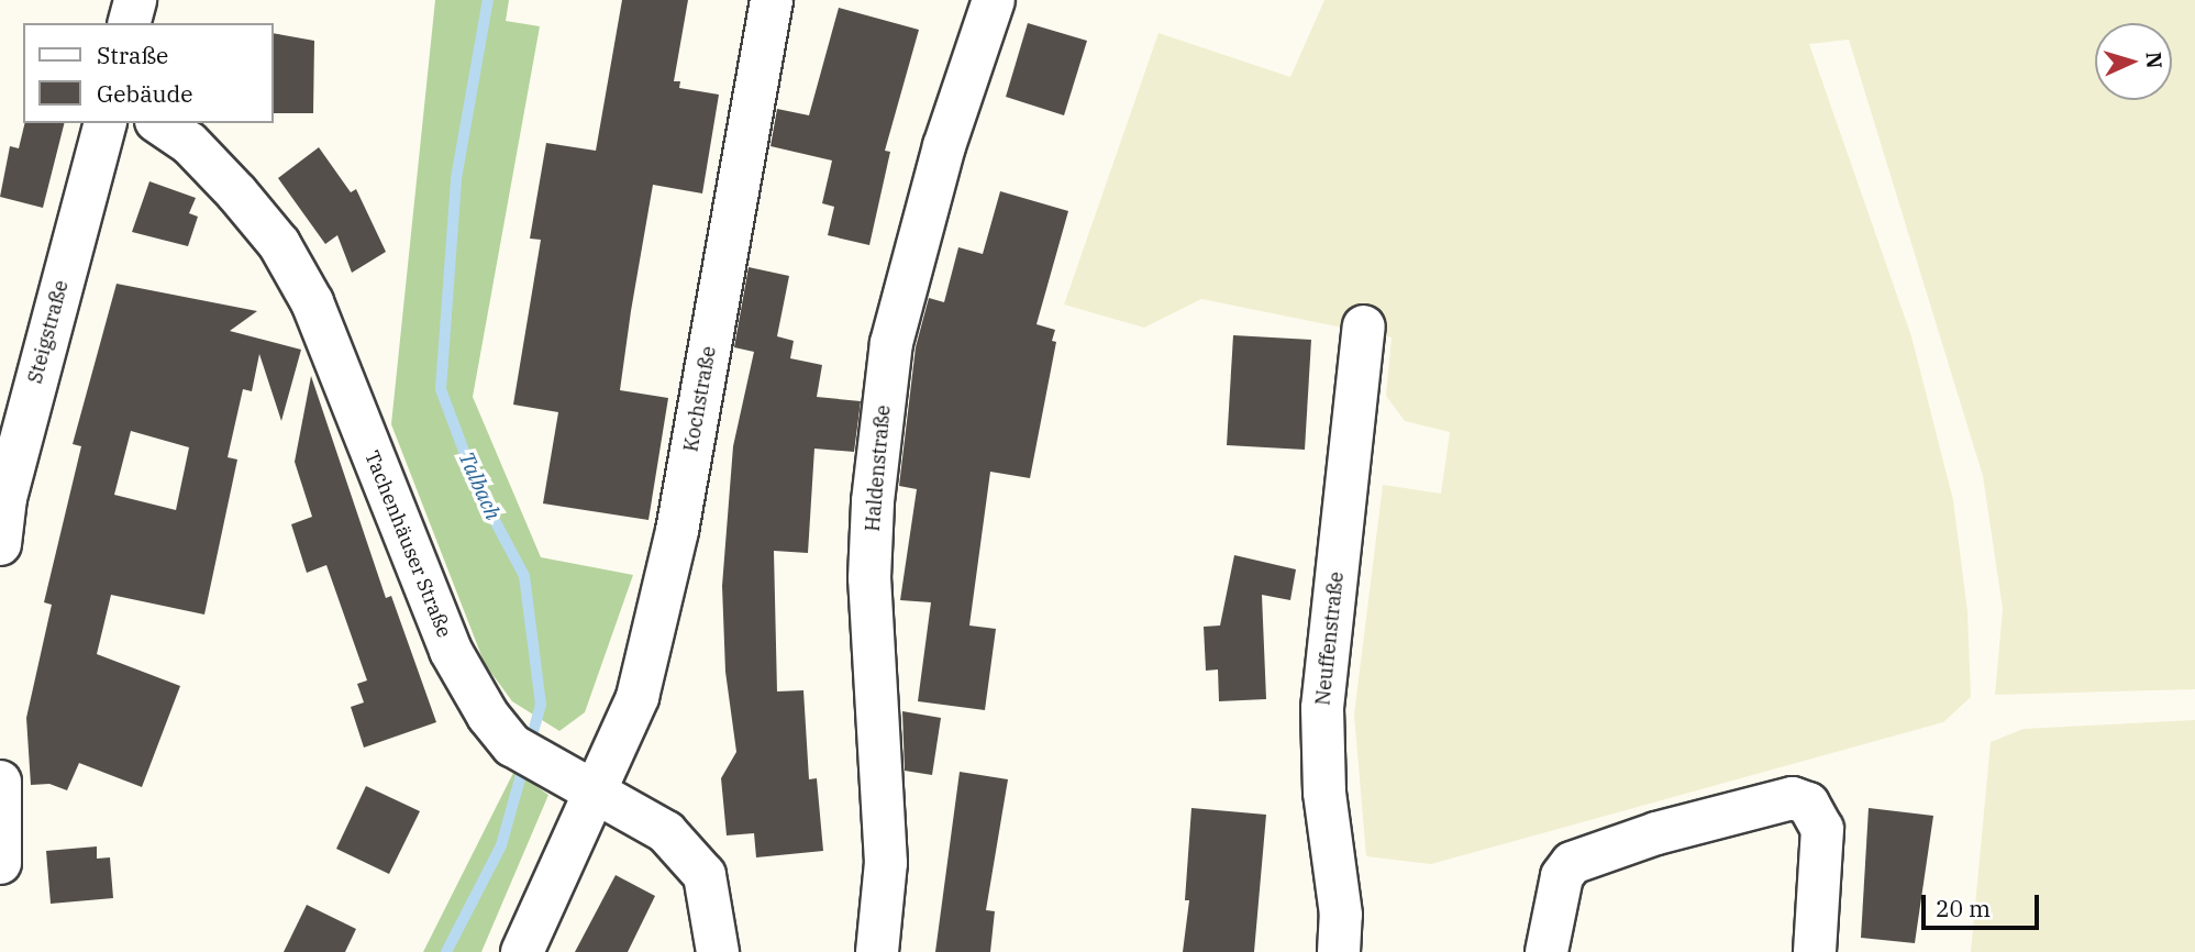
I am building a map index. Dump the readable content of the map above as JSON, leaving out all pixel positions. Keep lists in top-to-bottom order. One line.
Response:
{"streets":{"street":["Steigstraße","Kochstraße","Haldenstraße","Tachenhäuser Straße","Neuffenstraße"]},"crossings":[["Kochstraße","Tachenhäuser Straße"]],"water":["Talbach"],"legend":["Straße","Gebäude"],"scale_bar":"20 m","north":"right"}
